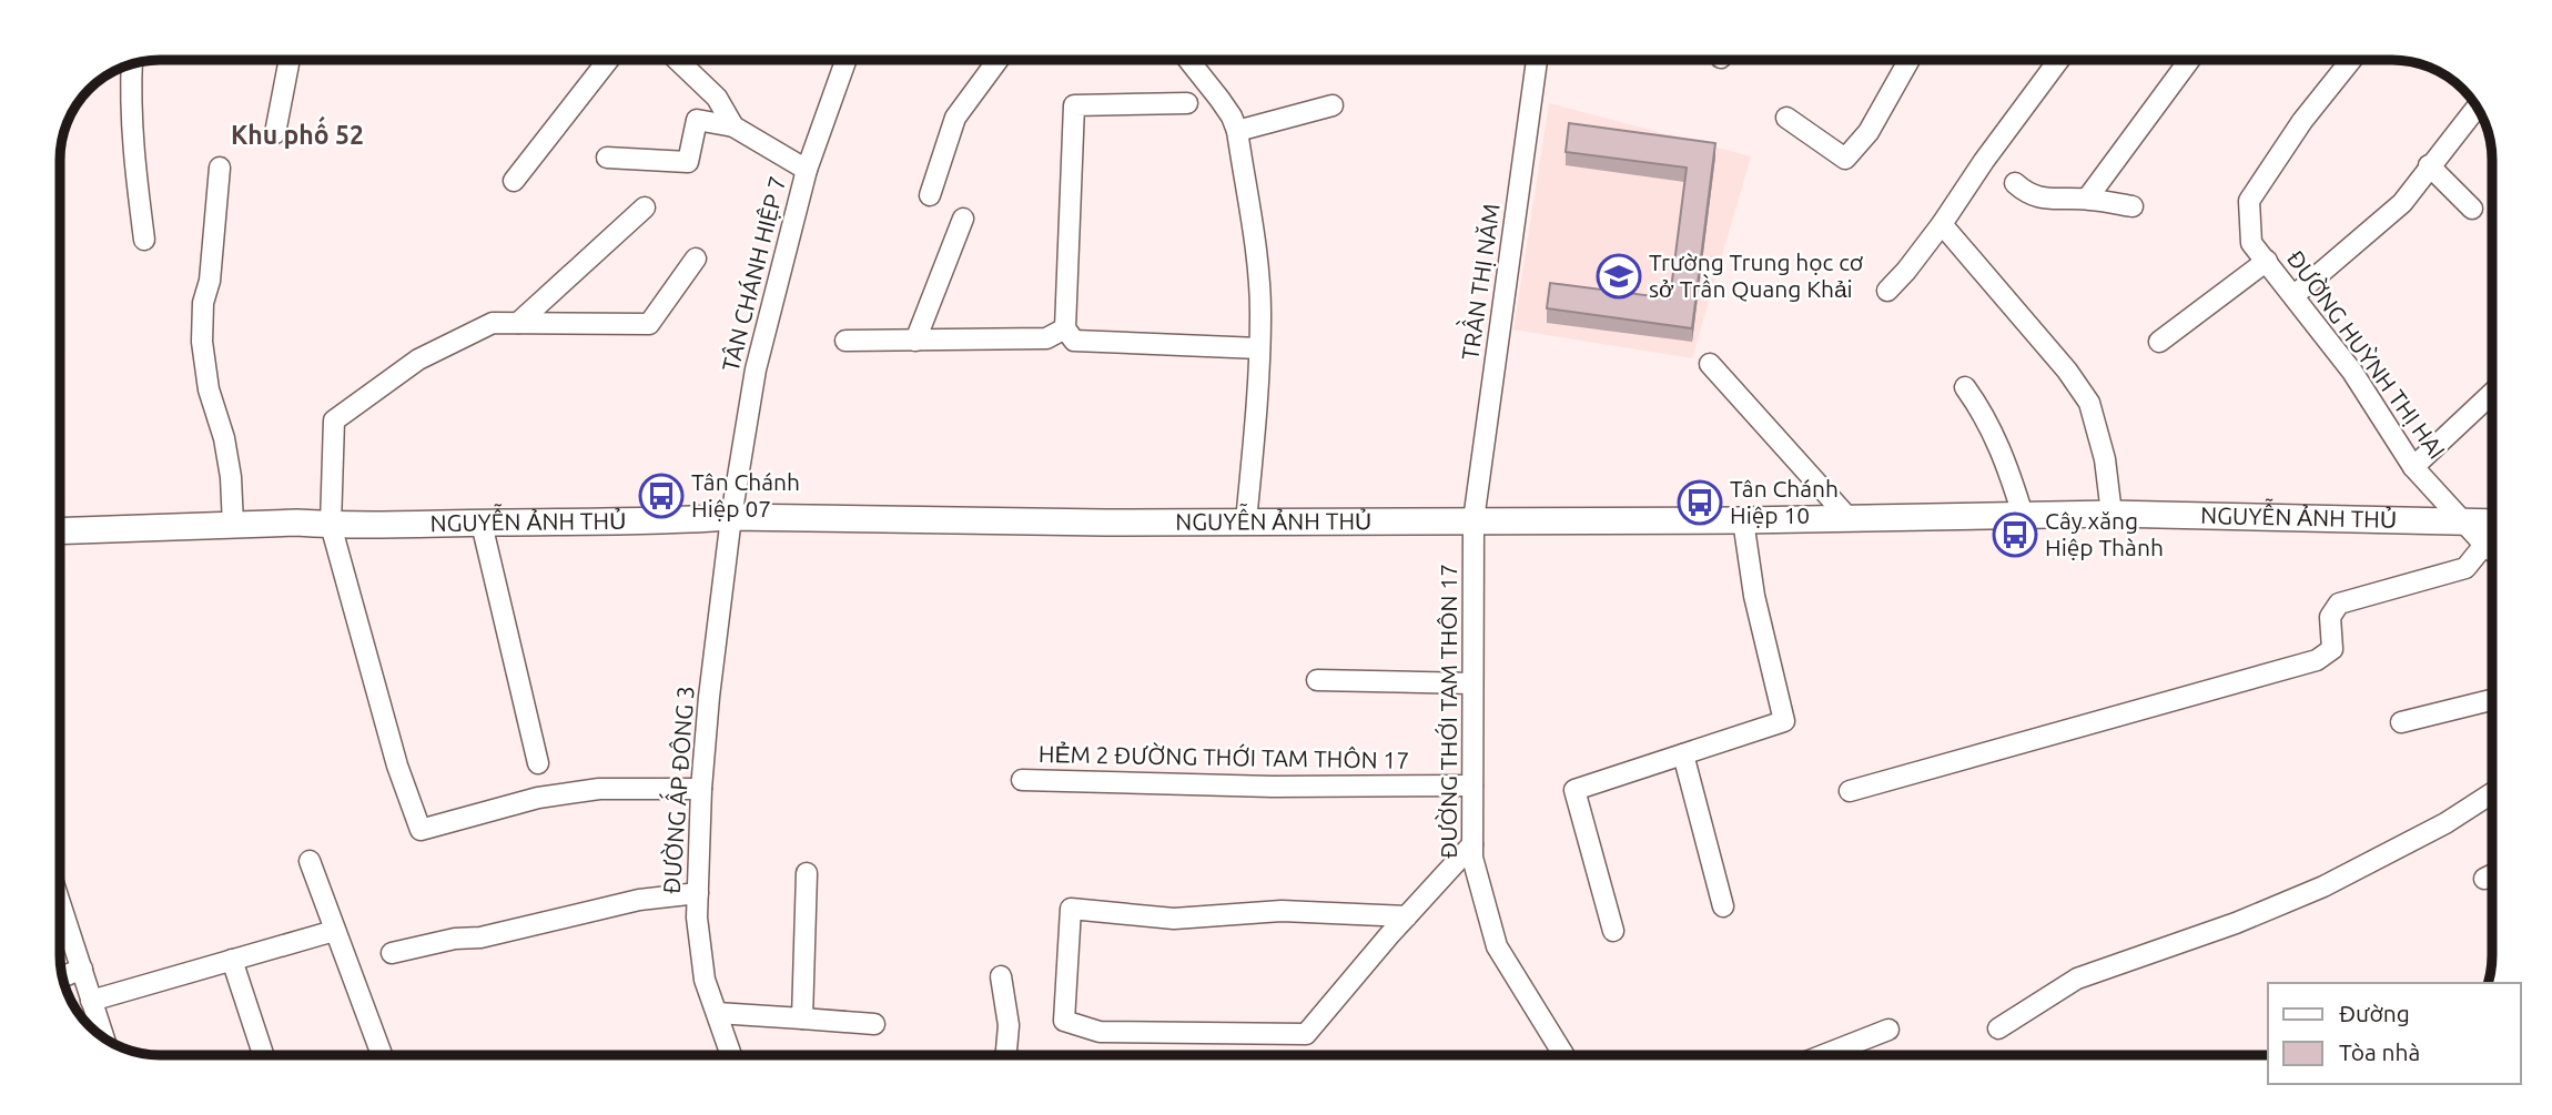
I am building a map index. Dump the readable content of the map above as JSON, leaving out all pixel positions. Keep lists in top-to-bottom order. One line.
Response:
{"streets":{"main road":["NGUYỄN ẢNH THỦ"],"street":["TÂN CHÁNH HIỆP 7","TRẦN THỊ NĂM","ĐƯỜNG HUỲNH THỊ HAI","ĐƯỜNG THỚI TAM THÔN 17","HẺM 2 ĐƯỜNG THỚI TAM THÔN 17","ĐƯỜNG ẤP ĐÔNG 3"]},"crossings":[["TÂN CHÁNH HIỆP 7","NGUYỄN ẢNH THỦ"],["TÂN CHÁNH HIỆP 7","ĐƯỜNG ẤP ĐÔNG 3"],["TRẦN THỊ NĂM","NGUYỄN ẢNH THỦ"],["TRẦN THỊ NĂM","ĐƯỜNG THỚI TAM THÔN 17"],["ĐƯỜNG HUỲNH THỊ HAI","NGUYỄN ẢNH THỦ"],["NGUYỄN ẢNH THỦ","ĐƯỜNG THỚI TAM THÔN 17"],["NGUYỄN ẢNH THỦ","ĐƯỜNG ẤP ĐÔNG 3"],["ĐƯỜNG THỚI TAM THÔN 17","HẺM 2 ĐƯỜNG THỚI TAM THÔN 17"]],"districts":["Khu phố 52"],"places":{"school or university":["Trường Trung học cơ sở Trần Quang Khải"],"bus stop":["Tân Chánh Hiệp 07","Tân Chánh Hiệp 10","Cây xăng Hiệp Thành"]},"legend":["Đường","Tòa nhà"]}
